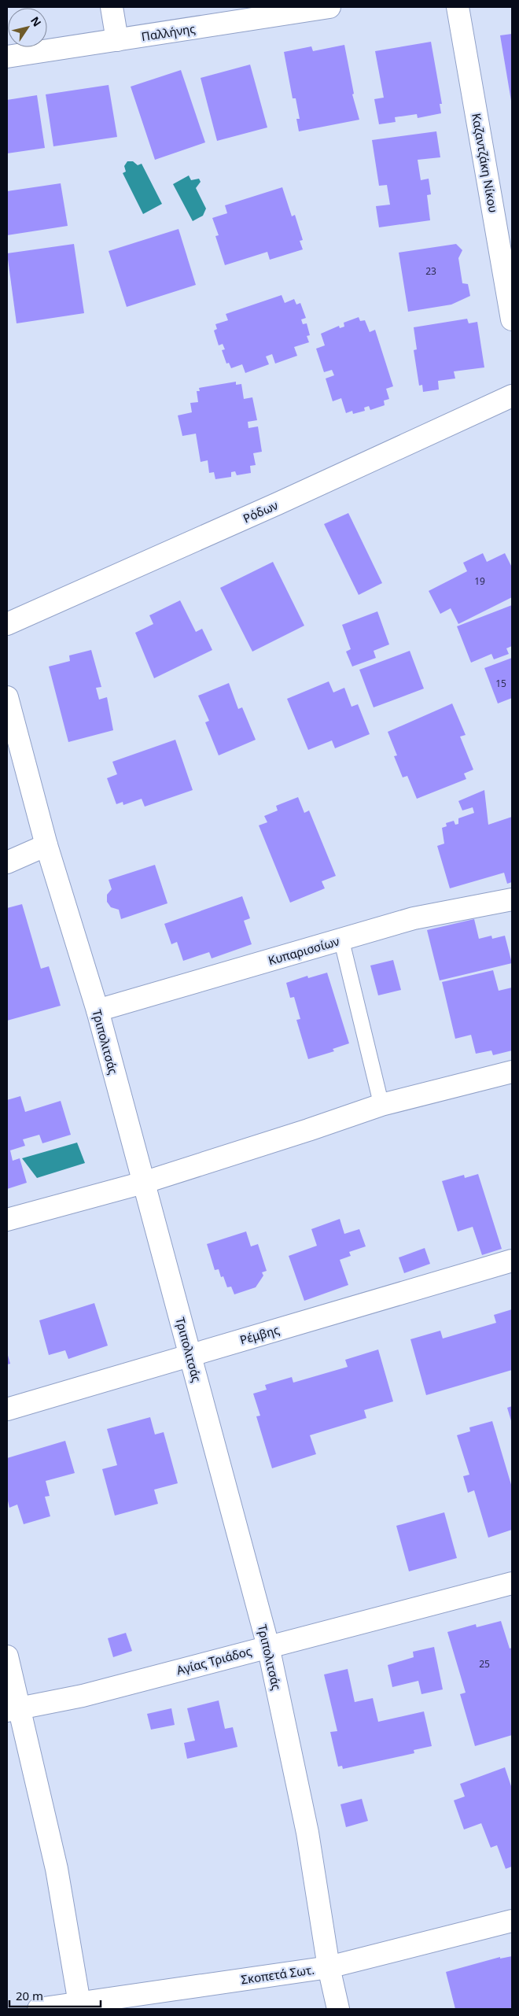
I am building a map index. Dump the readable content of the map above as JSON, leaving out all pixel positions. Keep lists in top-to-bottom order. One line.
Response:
{"streets":{"street":["Παλλήνης","Καζαντζάκη Νίκου","Ρόδων","Κυπαρισσίων","Τριπολιτσάς","Ρέμβης","Αγίας Τριάδος","Σκοπετά Σωτ."]},"crossings":[["Κυπαρισσίων","Τριπολιτσάς"],["Τριπολιτσάς","Ρέμβης"],["Τριπολιτσάς","Αγίας Τριάδος"],["Τριπολιτσάς","Σκοπετά Σωτ."]],"house_numbers":["23","19","15","25"],"scale_bar":"20 m","north":"top right"}
